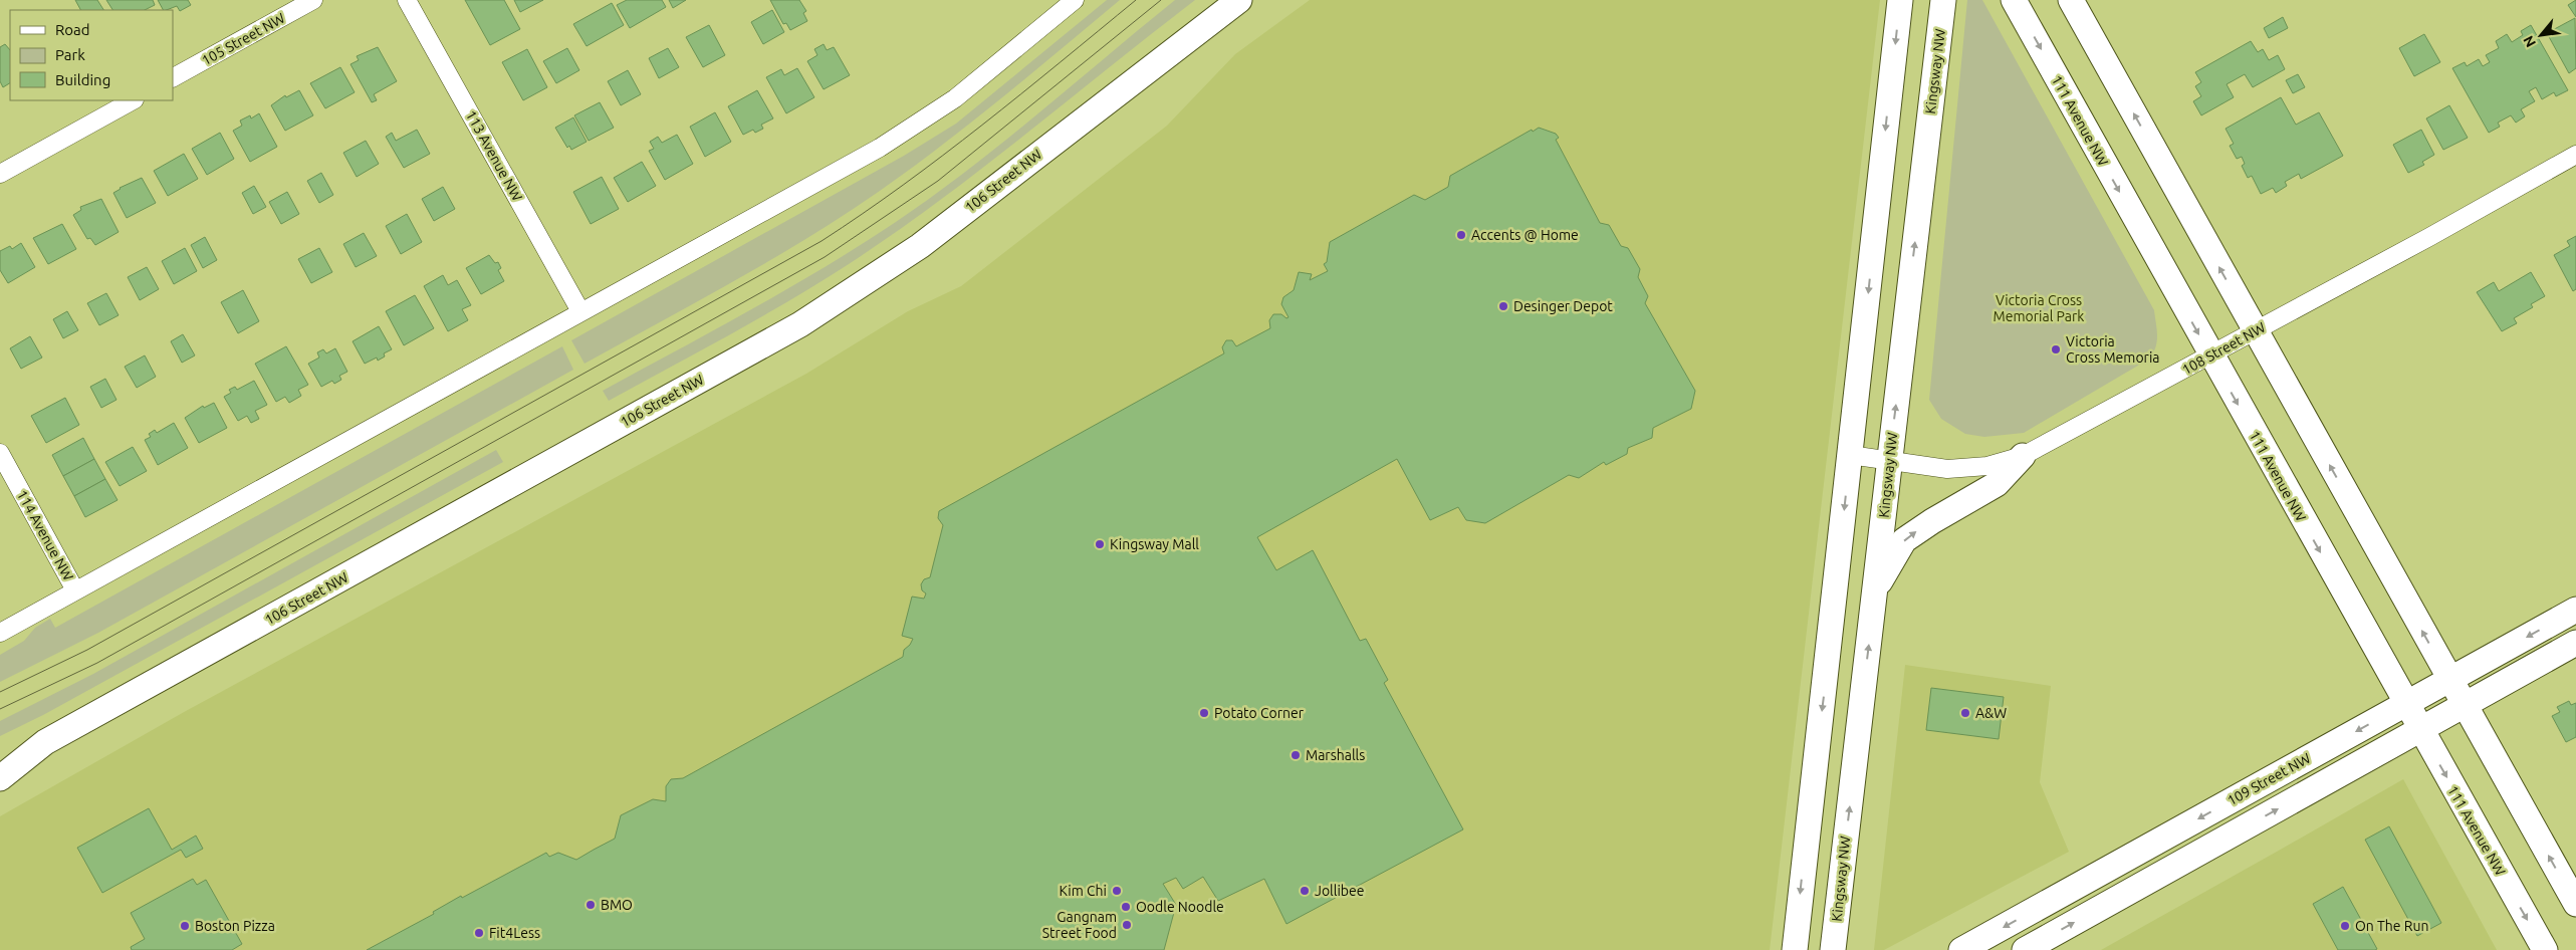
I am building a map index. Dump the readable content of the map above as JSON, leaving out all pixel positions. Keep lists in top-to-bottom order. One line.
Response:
{"streets":{"main road":["Kingsway NW","111 Avenue NW","106 Street NW","109 Street NW"],"street":["105 Street NW","113 Avenue NW","108 Street NW","114 Avenue NW"]},"crossings":[["Kingsway NW","108 Street NW"],["111 Avenue NW","108 Street NW"],["111 Avenue NW","109 Street NW"]],"parks":["Victoria Cross Memorial Park"],"places":["Accents @ Home","Desinger Depot","Victoria Cross Memoria","Kingsway Mall","Potato Corner","A&W","Marshalls","Kim Chi","Jollibee","BMO","Oodle Noodle","Gangnam Street Food","Boston Pizza","On The Run","Fit4Less"],"legend":["Road","Park","Building"],"north":"bottom left"}
